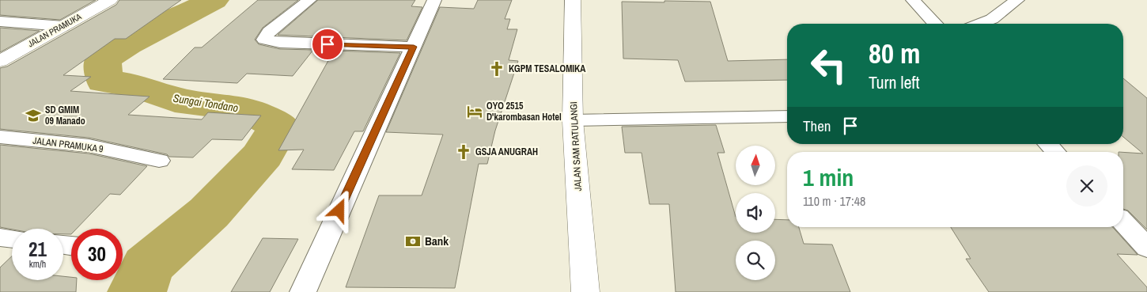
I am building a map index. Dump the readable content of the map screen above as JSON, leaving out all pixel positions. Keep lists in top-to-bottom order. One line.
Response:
{"streets":{"main road":["JALAN PRAMUKA","JALAN SAM RATULANGI"],"street":["JALAN PRAMUKA 9"]},"water":["Sungai Tondano"],"places":{"church":["KGPM TESALOMIKA","GSJA ANUGRAH"],"hotel":["OYO 2515 D'karombasan Hotel"],"school or university":["SD GMIM 09 Manado"],"bank":["Bank"]},"north":"top","page":{"turn":["80 m","Turn left"],"then":"Then","heading":["1 min","110 m · 17:48"],"speed":"21 km/h","limit":"30"}}
